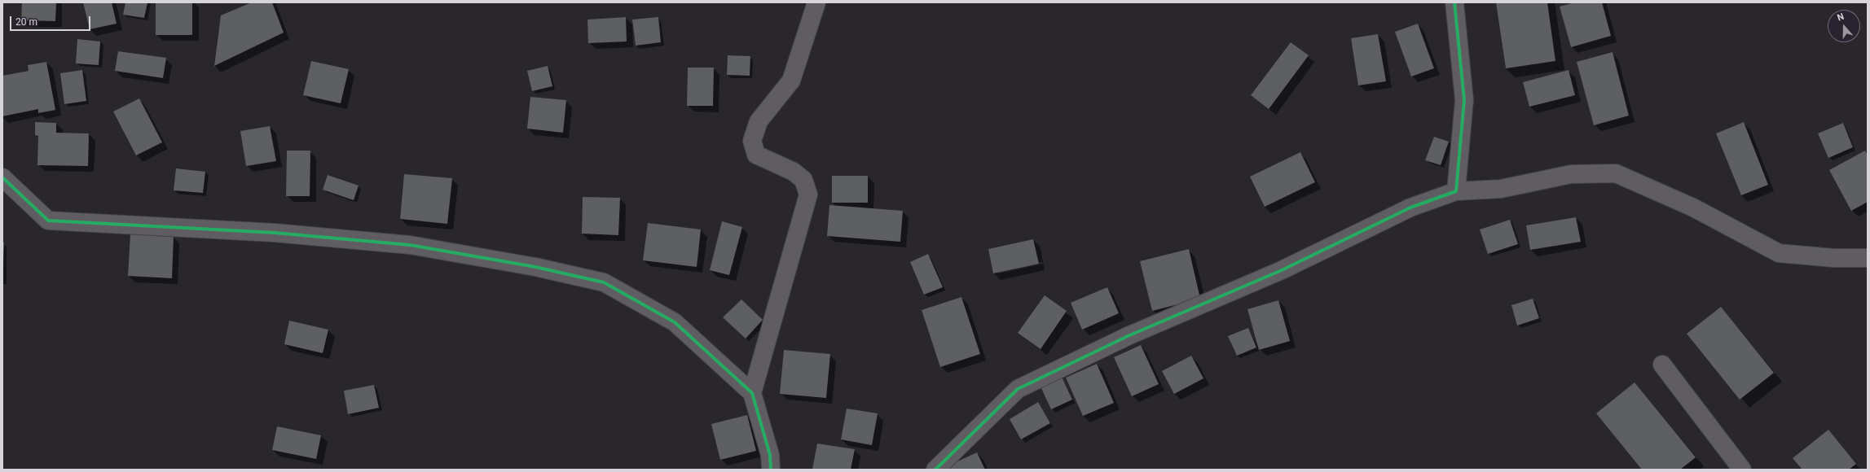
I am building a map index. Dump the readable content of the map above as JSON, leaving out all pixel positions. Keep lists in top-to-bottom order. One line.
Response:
{"scale_bar":"20 m","north":"top"}
